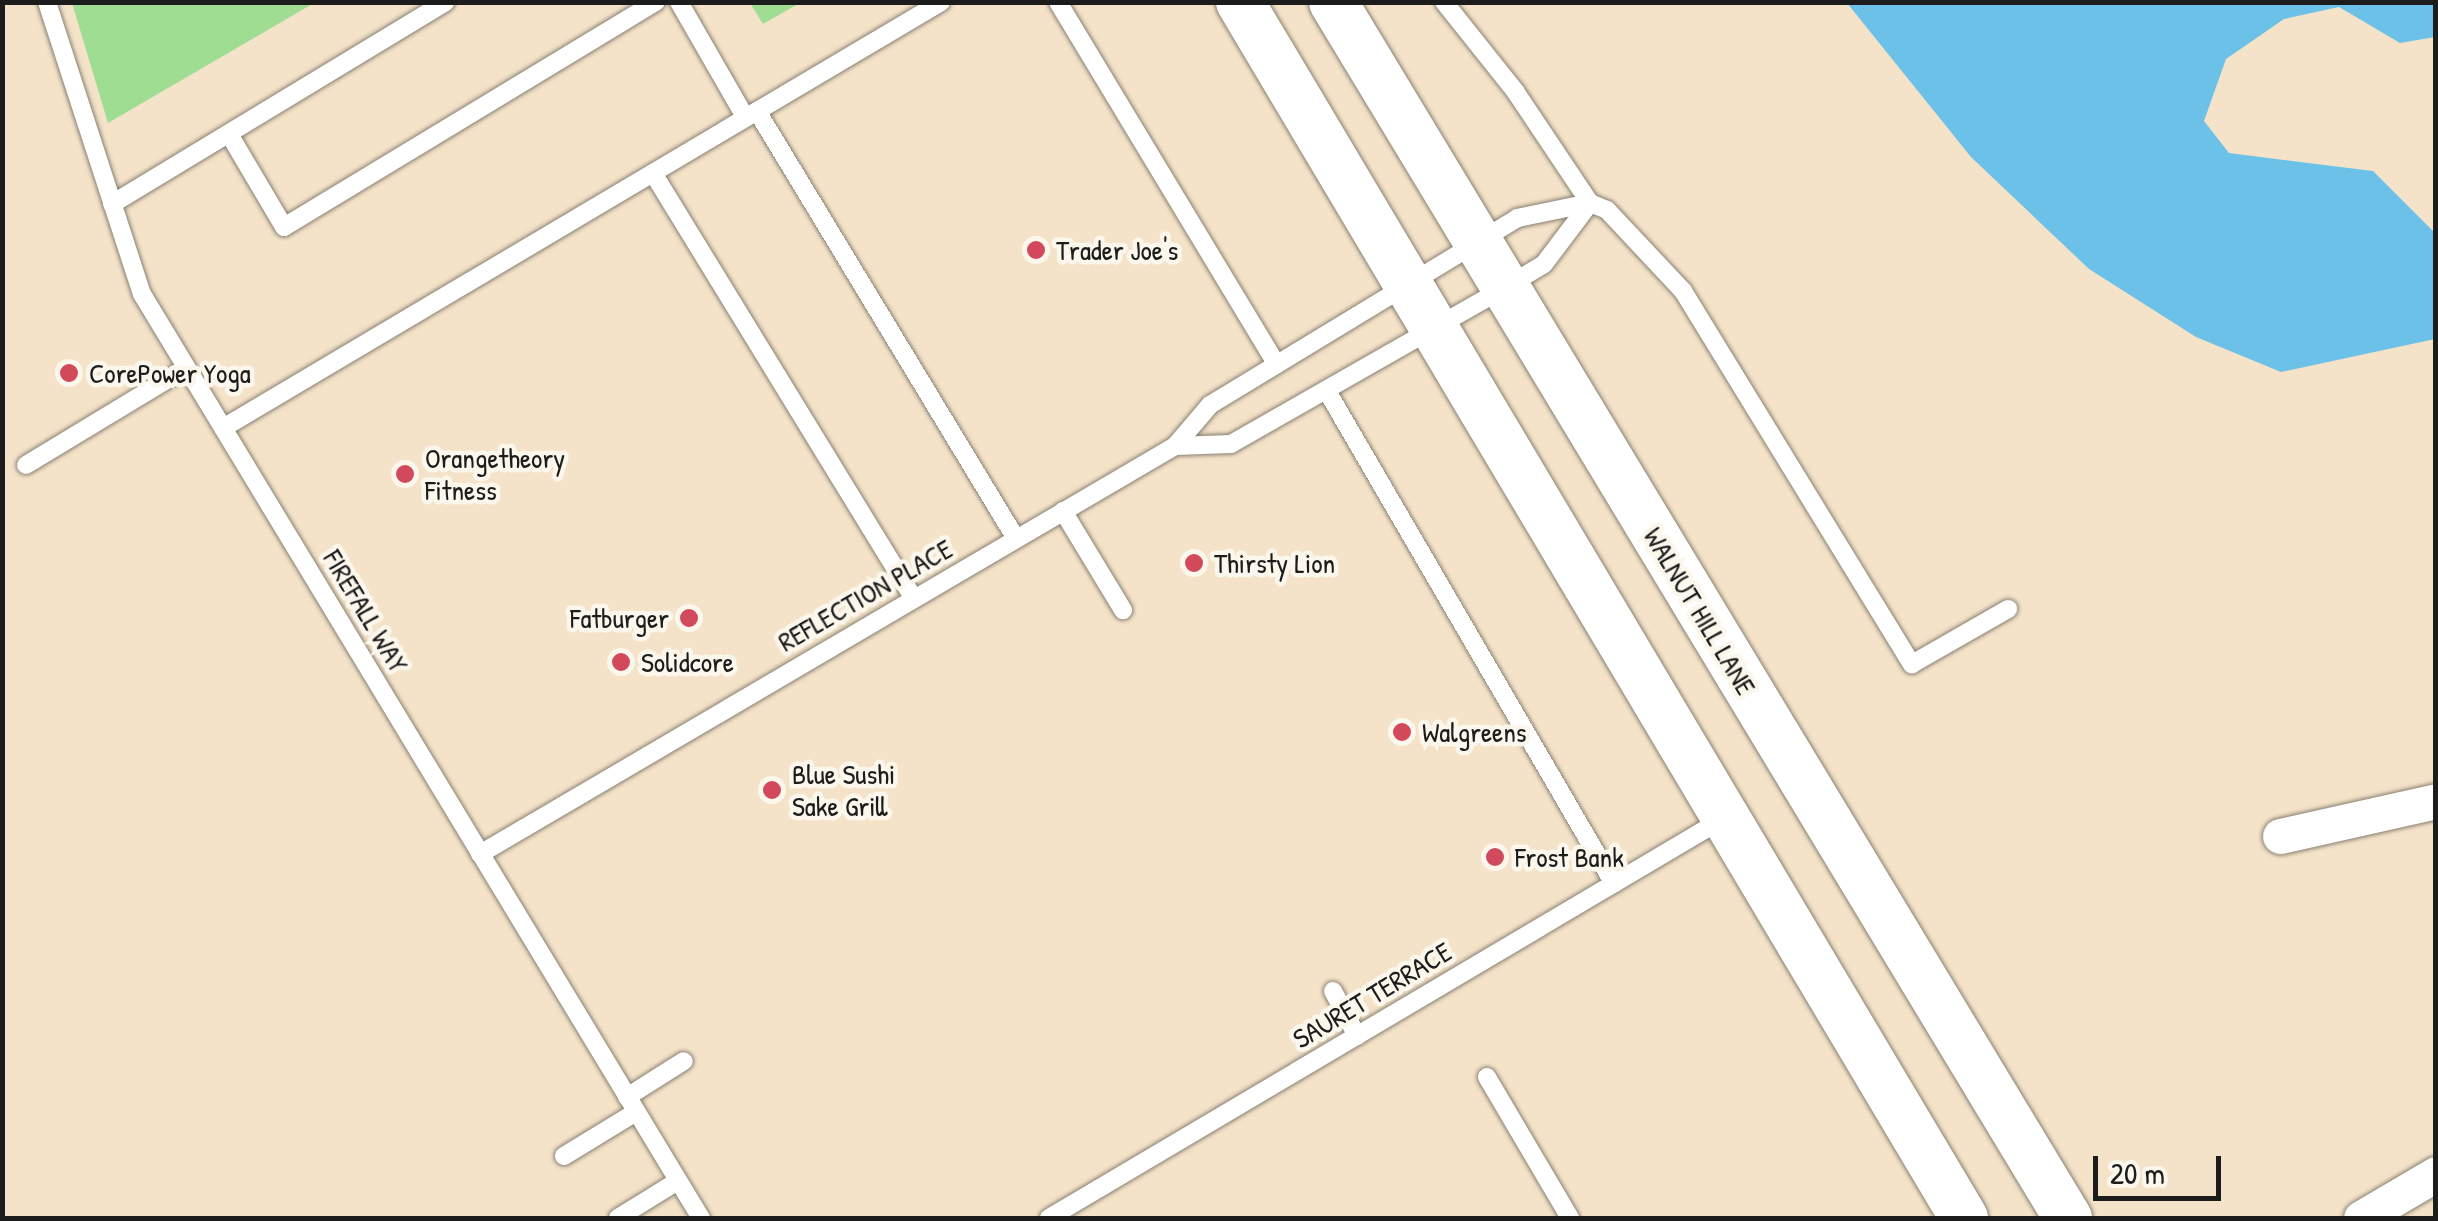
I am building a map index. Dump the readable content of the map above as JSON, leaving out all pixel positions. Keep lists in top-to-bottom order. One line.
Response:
{"streets":{"main road":["WALNUT HILL LANE"],"lane":["REFLECTION PLACE","FIREFALL WAY","SAURET TERRACE"]},"crossings":[["REFLECTION PLACE","FIREFALL WAY"],["REFLECTION PLACE","WALNUT HILL LANE"]],"places":["Trader Joe's","CorePower Yoga","Orangetheory Fitness","Thirsty Lion","Fatburger","Solidcore","Walgreens","Blue Sushi Sake Grill","Frost Bank"],"scale_bar":"20 m"}
